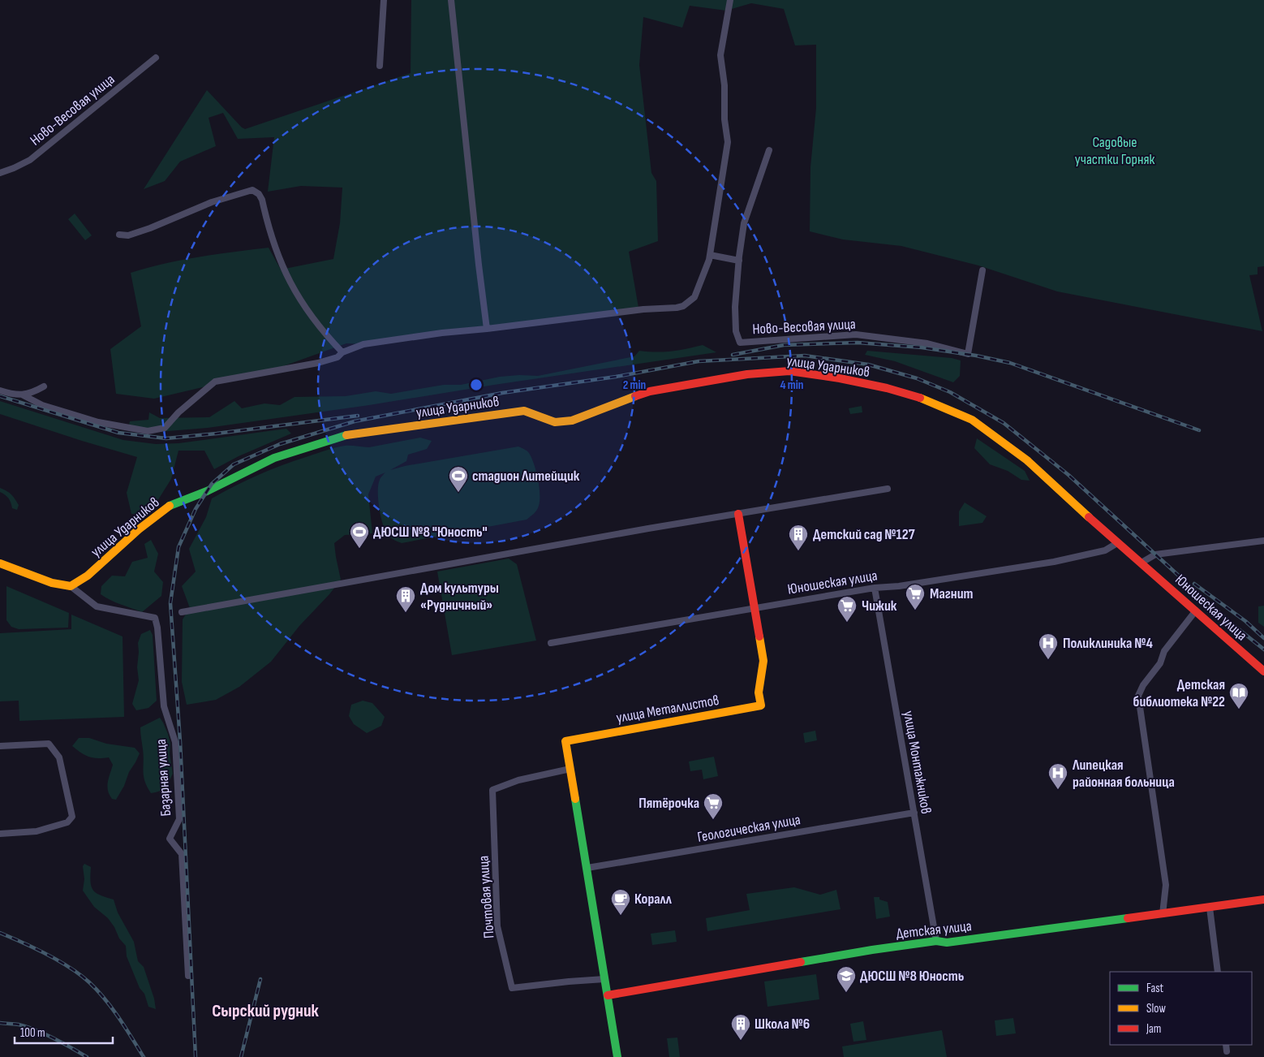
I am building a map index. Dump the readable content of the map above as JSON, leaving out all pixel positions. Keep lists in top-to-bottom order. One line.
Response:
{"streets":{"street":["Ново-Весовая улица","улица Ударников","Юношеская улица","улица Металлистов","улица Монтажников","Базарная улица","Геологическая улица","Почтовая улица","Детская улица"]},"crossings":[["улица Ударников","Юношеская улица"],["улица Ударников","Базарная улица"],["Юношеская улица","улица Металлистов"],["Юношеская улица","улица Монтажников"],["улица Металлистов","Почтовая улица"],["улица Монтажников","Геологическая улица"],["улица Монтажников","Детская улица"]],"districts":["Сырский рудник"],"parks":["Садовые участки Горняк"],"places":{"sports":["стадион Литейщик","ДЮСШ №8 \"Юность\""],"building":["Детский сад №127","Дом культуры «Рудничный»","Школа №6"],"supermarket":["Магнит","Чижик","Пятёрочка"],"hospital":["Поликлиника №4","Липецкая районная больница"],"library":["Детская библиотека №22"],"cafe":["Коралл"],"school or university":["ДЮСШ №8 Юность"]},"legend":["Fast","Slow","Jam"],"scale_bar":"100 m","rings":["2 min","4 min"]}
